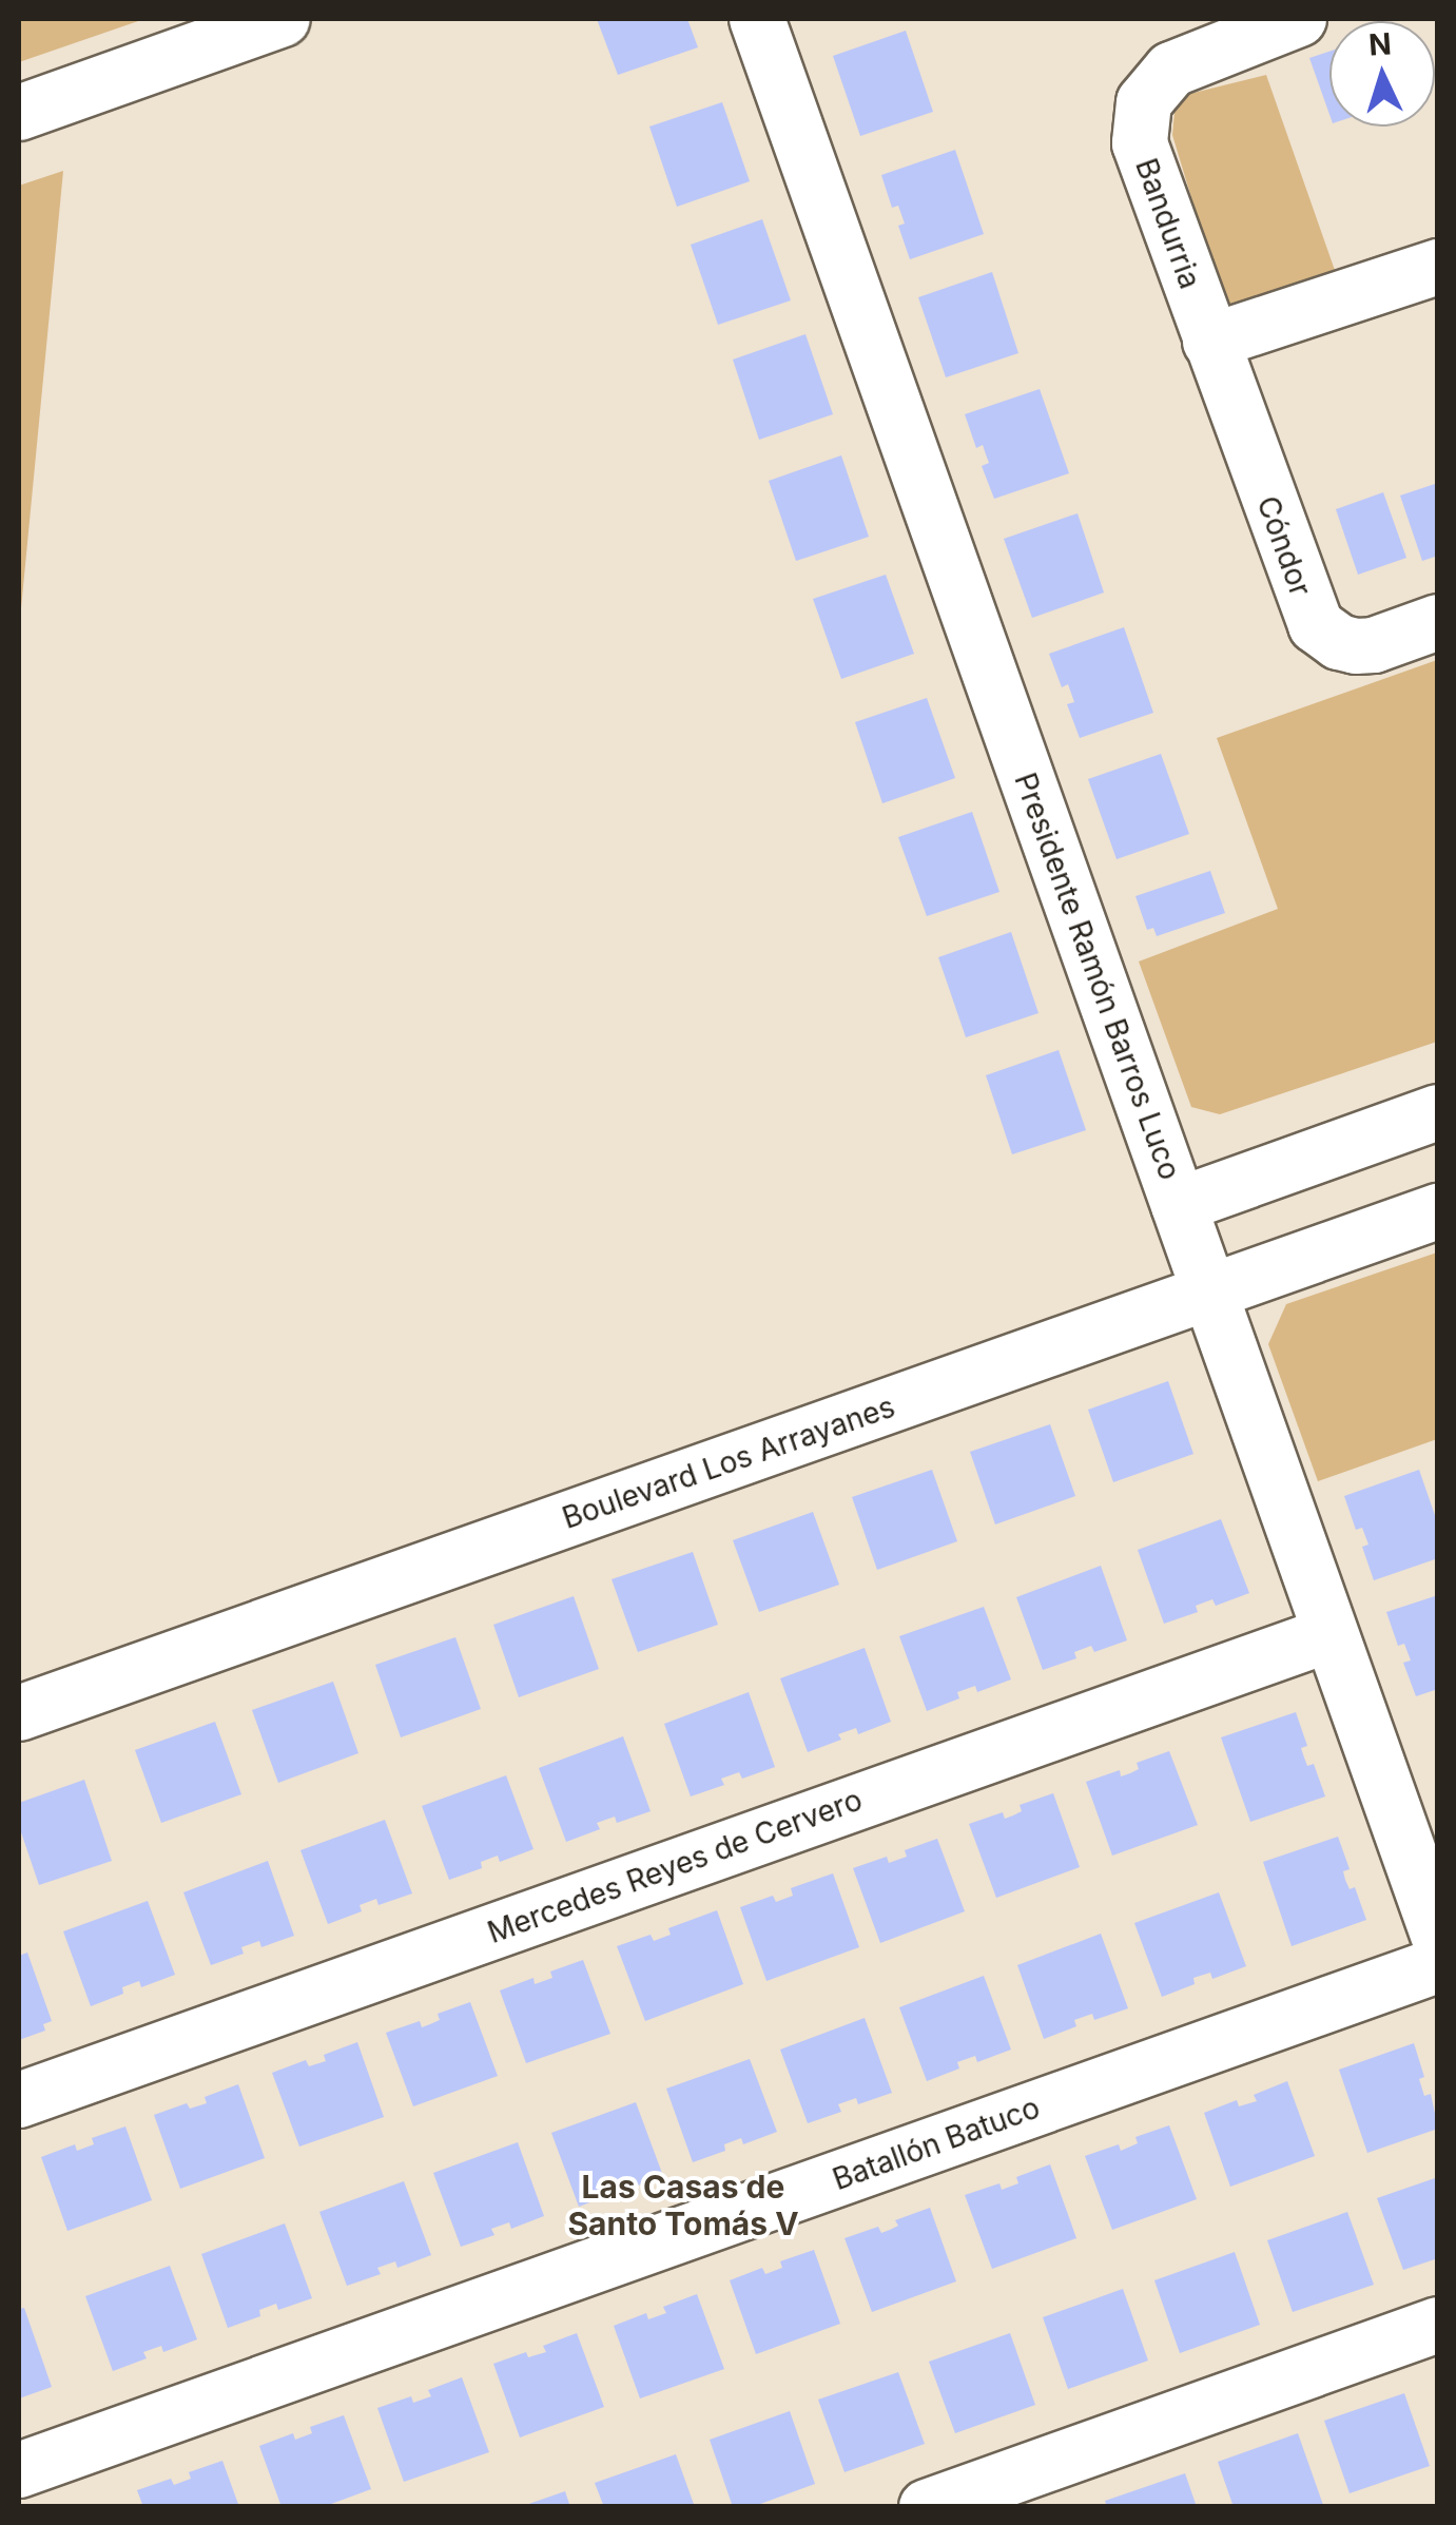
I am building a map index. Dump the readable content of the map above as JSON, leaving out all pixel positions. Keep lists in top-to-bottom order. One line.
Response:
{"streets":{"street":["Bandurria","Cóndor","Presidente Ramón Barros Luco","Boulevard Los Arrayanes","Mercedes Reyes de Cervero","Batallón Batuco"]},"crossings":[["Bandurria","Cóndor"],["Presidente Ramón Barros Luco","Boulevard Los Arrayanes"],["Presidente Ramón Barros Luco","Mercedes Reyes de Cervero"]],"districts":["Las Casas de Santo Tomás V"],"north":"top"}
